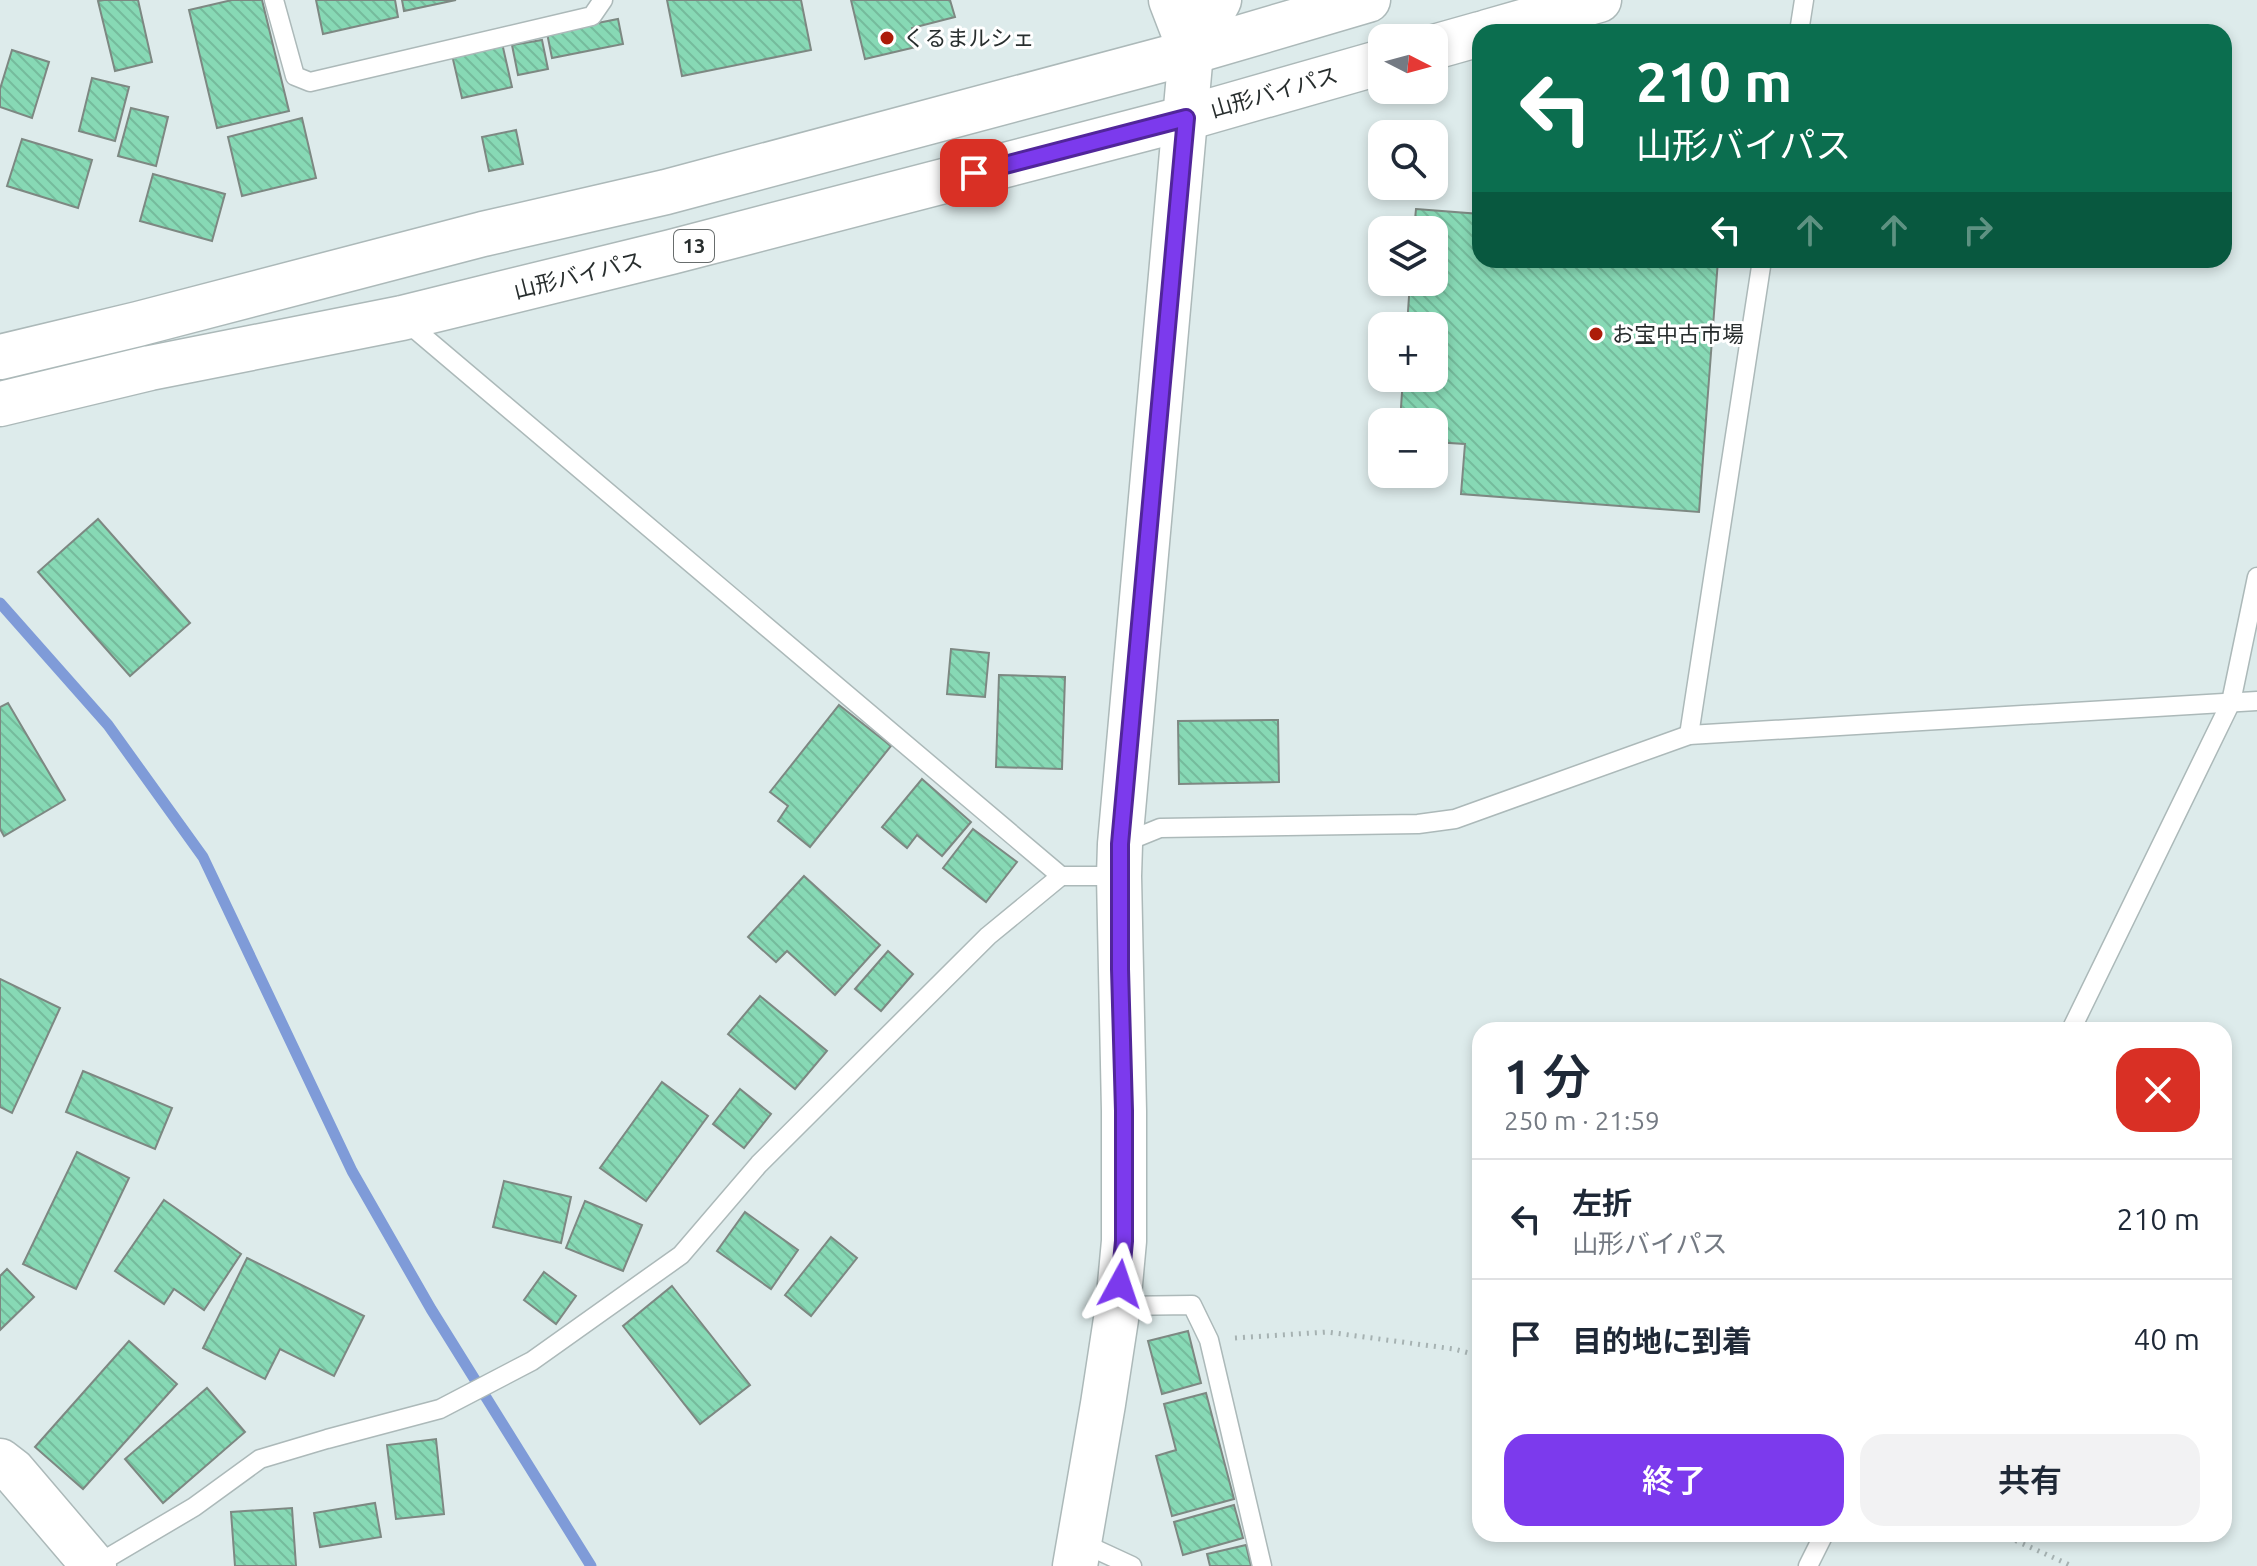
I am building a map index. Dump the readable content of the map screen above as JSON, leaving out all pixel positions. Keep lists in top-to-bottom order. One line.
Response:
{"streets":{"main road":["山形バイパス","13"]},"places":["くるまルシェ","お宝中古市場"],"north":"right","page":{"map_buttons":["+","−"],"turn":["210 m","山形バイパス"],"heading":["1 分","250 m · 21:59"],"list":[{"name":"左折","note":"山形バイパス","value":"210 m"},{"name":"目的地に到着","value":"40 m"}],"buttons":["終了","共有"]}}
